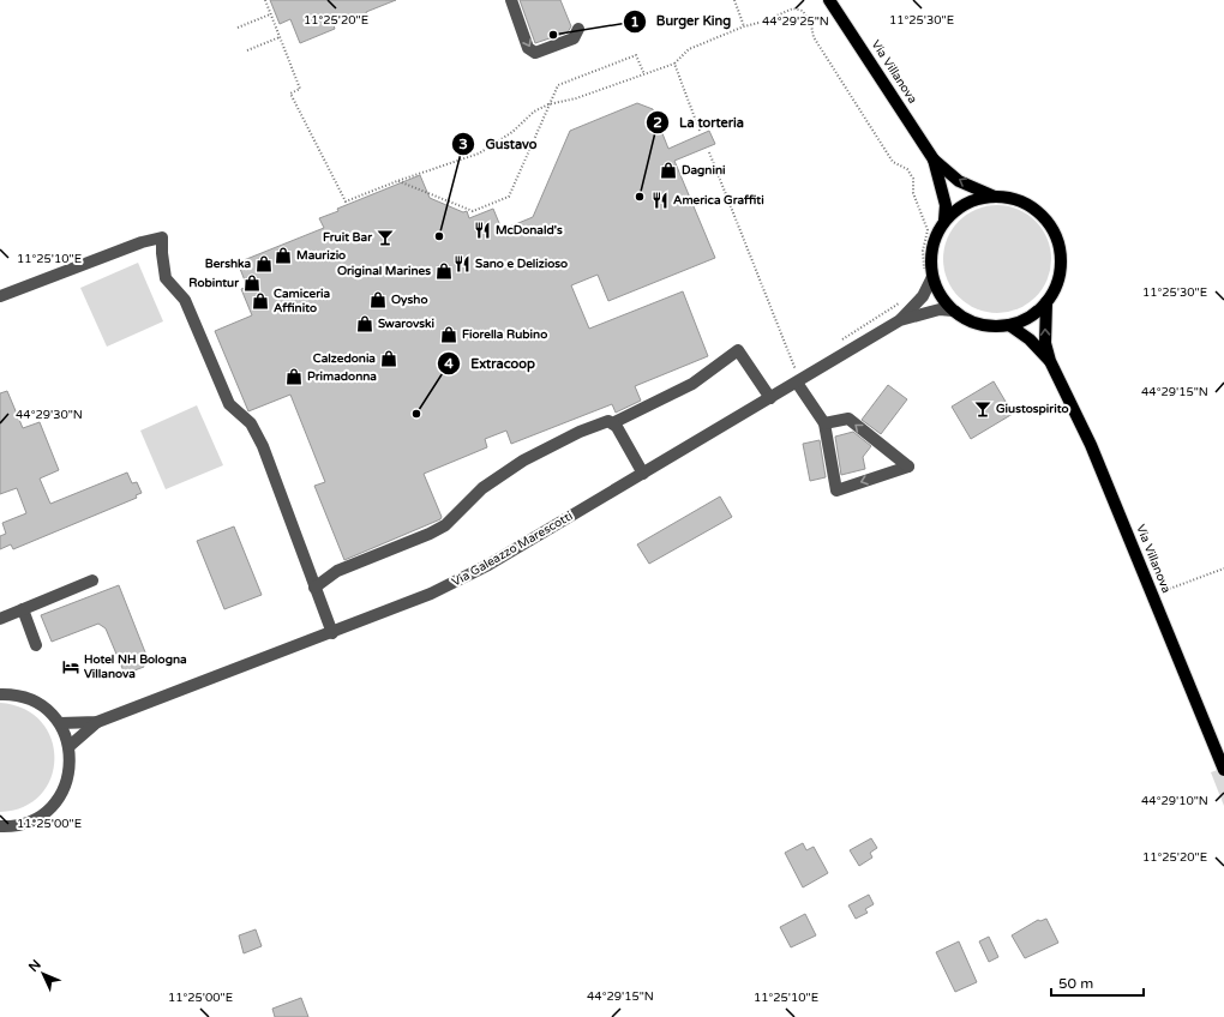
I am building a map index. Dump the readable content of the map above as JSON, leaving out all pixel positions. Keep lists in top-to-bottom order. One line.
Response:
{"streets":{"main road":["Via Villanova"],"street":["Via Galeazzo Marescotti"]},"crossings":[["Via Villanova","Via Galeazzo Marescotti"]],"places":{"other":["Burger King","La torteria","Gustavo","Extracoop"],"shop":["Dagnini","Maurizio","Bershka","Original Marines","Robintur","Oysho","Camiceria Affinito","Swarovski","Fiorella Rubino","Calzedonia","Primadonna"],"restaurant":["America Graffiti","McDonald's","Sano e Delizioso"],"bar":["Fruit Bar","Giustospirito"],"hotel":["Hotel NH Bologna Villanova"]},"scale_bar":"50 m","north":"top left","coordinates":["11°25'20\"E","11°25'30\"E","44°29'25\"N","11°25'10\"E","44°29'15\"N","44°29'30\"N","44°29'10\"N","11°25'00\"E"]}
